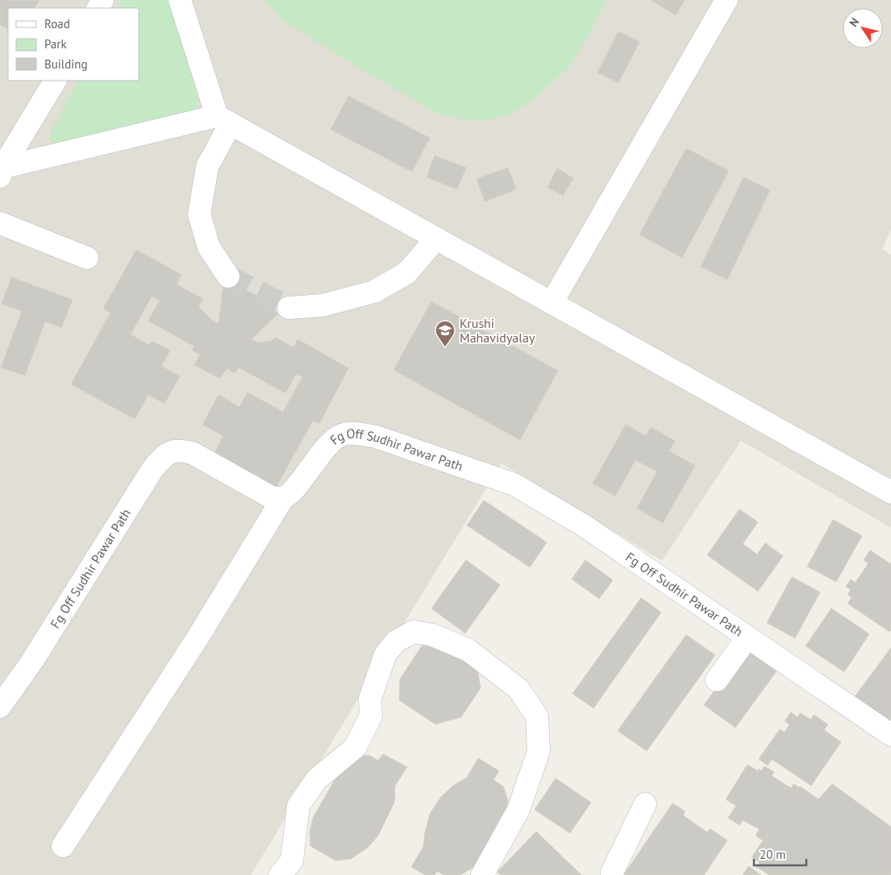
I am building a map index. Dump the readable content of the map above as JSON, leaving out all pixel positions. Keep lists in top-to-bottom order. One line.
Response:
{"streets":{"street":["Fg Off Sudhir Pawar Path"]},"places":{"school or university":["Krushi Mahavidyalay"]},"legend":["Road","Park","Building"],"scale_bar":"20 m","north":"top left"}
